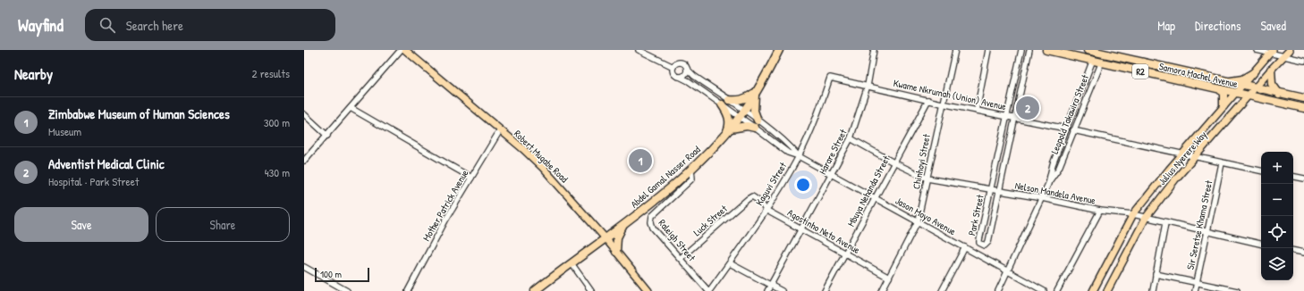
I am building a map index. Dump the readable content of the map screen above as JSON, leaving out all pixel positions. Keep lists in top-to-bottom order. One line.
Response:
{"streets":{"highway":["R2","Samora Machel Avenue","Abdel Gamal Nasser Road"],"main road":["Leopold Takawira Street","Robert Mugabe Road","Julius Nyerere Way"],"street":["Kwame Nkrumah (Union) Avenue","Harare Street","Chinhoyi Street","Kaguvi Street","Mbuya Nehanda Street","Nelson Mandela Avenue","Mother Patrick Avenue","Park Street","Jason Moyo Avenue","Luck Street","Sir Seretse Khama Street","Agostinho Neto Avenue","Raleigh Street"]},"crossings":[["Samora Machel Avenue","Leopold Takawira Street"],["Samora Machel Avenue","Julius Nyerere Way"],["Kwame Nkrumah (Union) Avenue","Leopold Takawira Street"],["Kwame Nkrumah (Union) Avenue","Harare Street"],["Kwame Nkrumah (Union) Avenue","Chinhoyi Street"],["Kwame Nkrumah (Union) Avenue","Kaguvi Street"],["Kwame Nkrumah (Union) Avenue","Mbuya Nehanda Street"],["Kwame Nkrumah (Union) Avenue","Park Street"],["Leopold Takawira Street","Nelson Mandela Avenue"],["Leopold Takawira Street","Jason Moyo Avenue"],["Harare Street","Nelson Mandela Avenue"],["Harare Street","Jason Moyo Avenue"],["Harare Street","Agostinho Neto Avenue"],["Robert Mugabe Road","Abdel Gamal Nasser Road"],["Robert Mugabe Road","Mother Patrick Avenue"],["Julius Nyerere Way","Nelson Mandela Avenue"],["Chinhoyi Street","Nelson Mandela Avenue"],["Chinhoyi Street","Jason Moyo Avenue"],["Chinhoyi Street","Agostinho Neto Avenue"],["Abdel Gamal Nasser Road","Jason Moyo Avenue"],["Abdel Gamal Nasser Road","Raleigh Street"],["Kaguvi Street","Jason Moyo Avenue"],["Kaguvi Street","Agostinho Neto Avenue"],["Kaguvi Street","Raleigh Street"],["Mbuya Nehanda Street","Nelson Mandela Avenue"],["Mbuya Nehanda Street","Jason Moyo Avenue"],["Mbuya Nehanda Street","Agostinho Neto Avenue"],["Nelson Mandela Avenue","Park Street"],["Nelson Mandela Avenue","Sir Seretse Khama Street"],["Luck Street","Agostinho Neto Avenue"],["Luck Street","Raleigh Street"]],"scale_bar":"100 m","page":{"header":"Wayfind","search":"Search here","nav":["Map","Directions","Saved"],"heading":["Nearby","2 results"],"pins":["2","1"],"list":[{"mark":"1","name":"Zimbabwe Museum of Human Sciences","note":"Museum","value":"300 m"},{"mark":"2","name":"Adventist Medical Clinic","note":"Hospital · Park Street","value":"430 m"}],"map_buttons":["+","−"],"buttons":["Save","Share"],"scale":"100 m"}}
